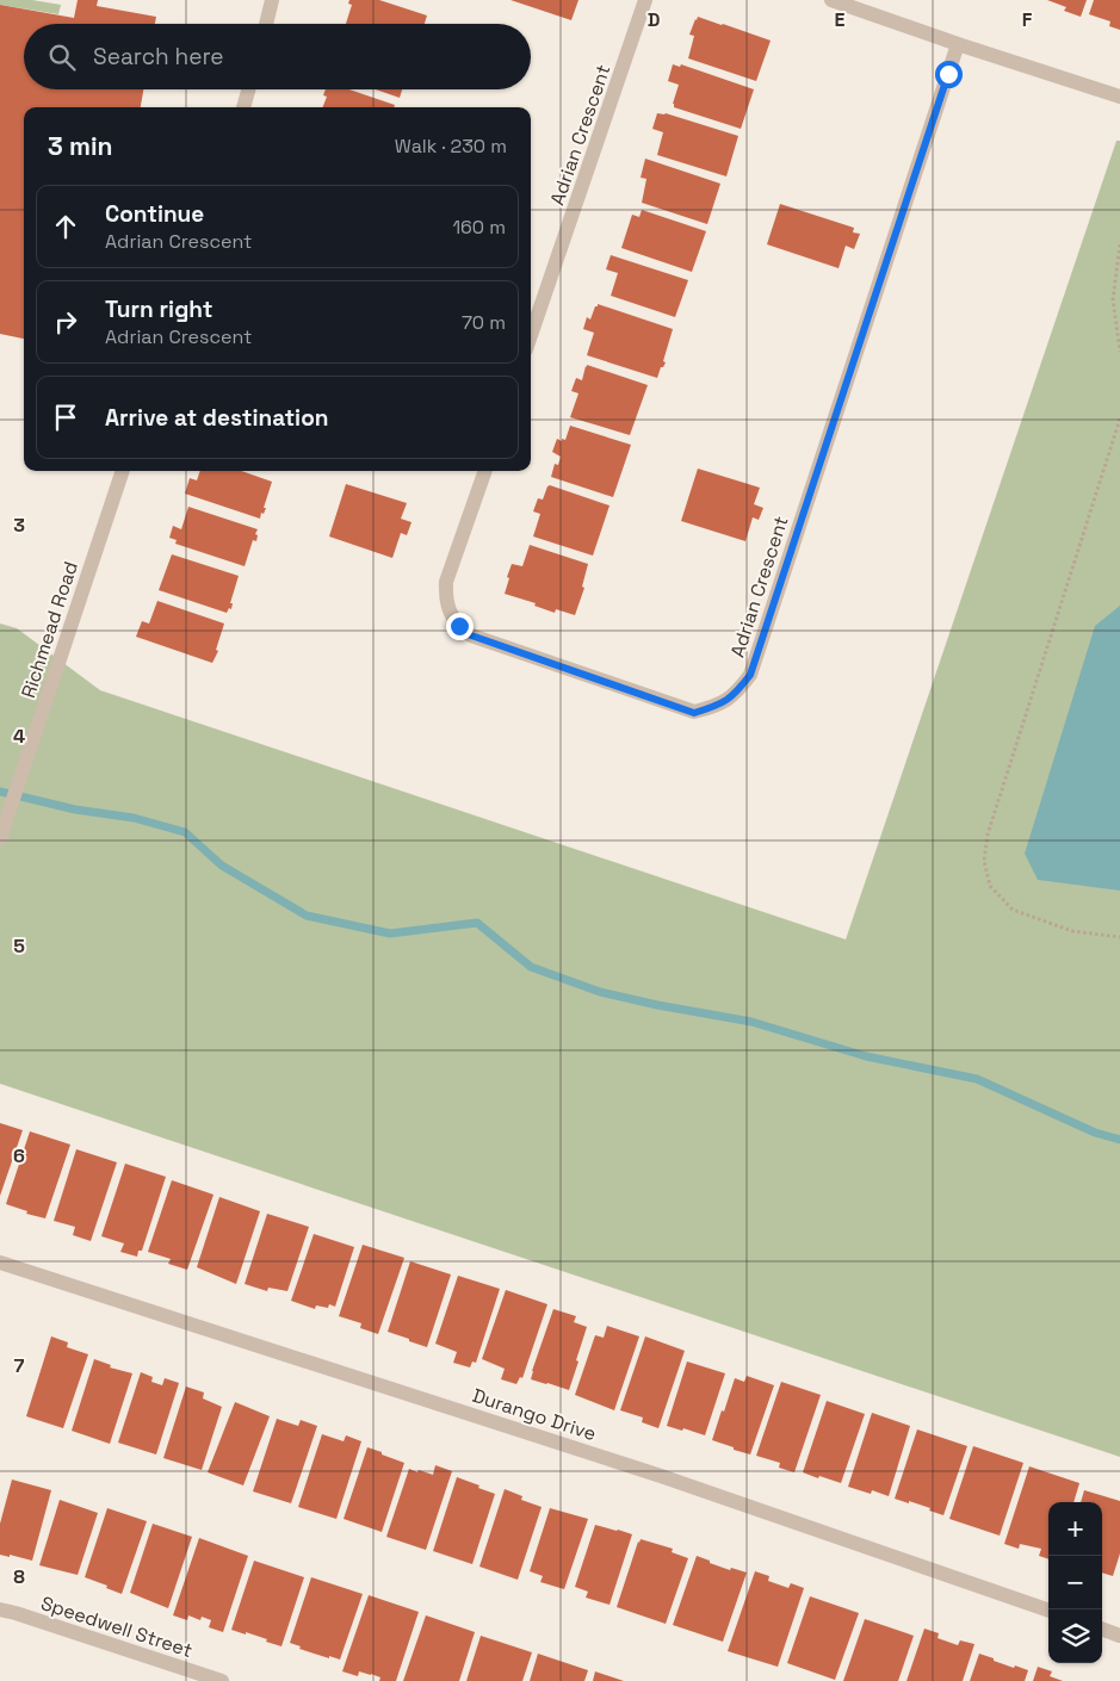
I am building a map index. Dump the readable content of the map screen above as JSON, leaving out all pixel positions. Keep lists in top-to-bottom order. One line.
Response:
{"streets":{"street":["Adrian Crescent","Richmead Road","Durango Drive","Speedwell Street"]},"page":{"search":"Search here","heading":["3 min","Walk · 230 m"],"list":[["Continue","Adrian Crescent","160 m"],["Turn right","Adrian Crescent","70 m"],"Arrive at destination"],"map_buttons":["+","−"]},"grid":{"columns":["D","E","F"],"rows":["3","4","5","6","7","8"]}}
